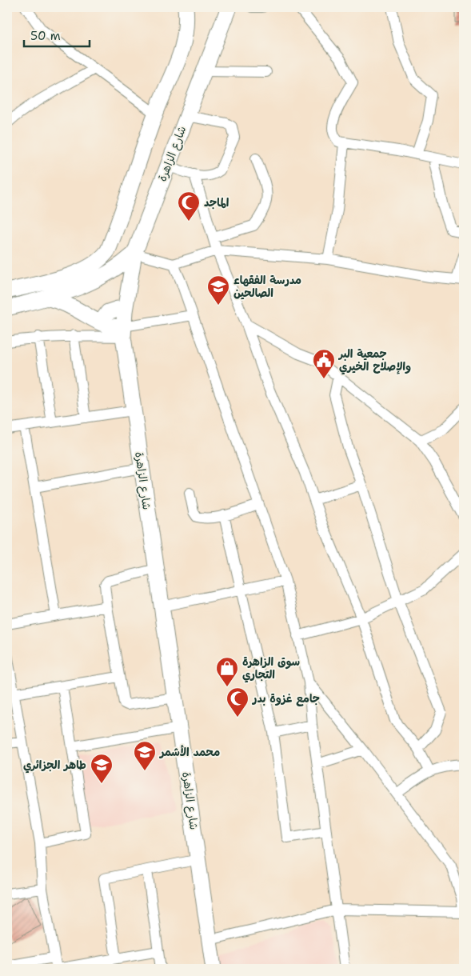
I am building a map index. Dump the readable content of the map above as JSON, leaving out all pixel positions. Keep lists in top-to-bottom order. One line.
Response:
{"streets":{"main road":["شارع الزاهرة"]},"places":{"mosque":["الماجد","جامع غزوة بدر"],"school or university":["مدرسة الفقهاء الصالحين","محمد الأشمر","طاهر الجزائري"],"public building":["جمعية البر والإصلاح الخيري"],"shop":["سوق الزاهرة التجاري"]},"scale_bar":"50 m"}
